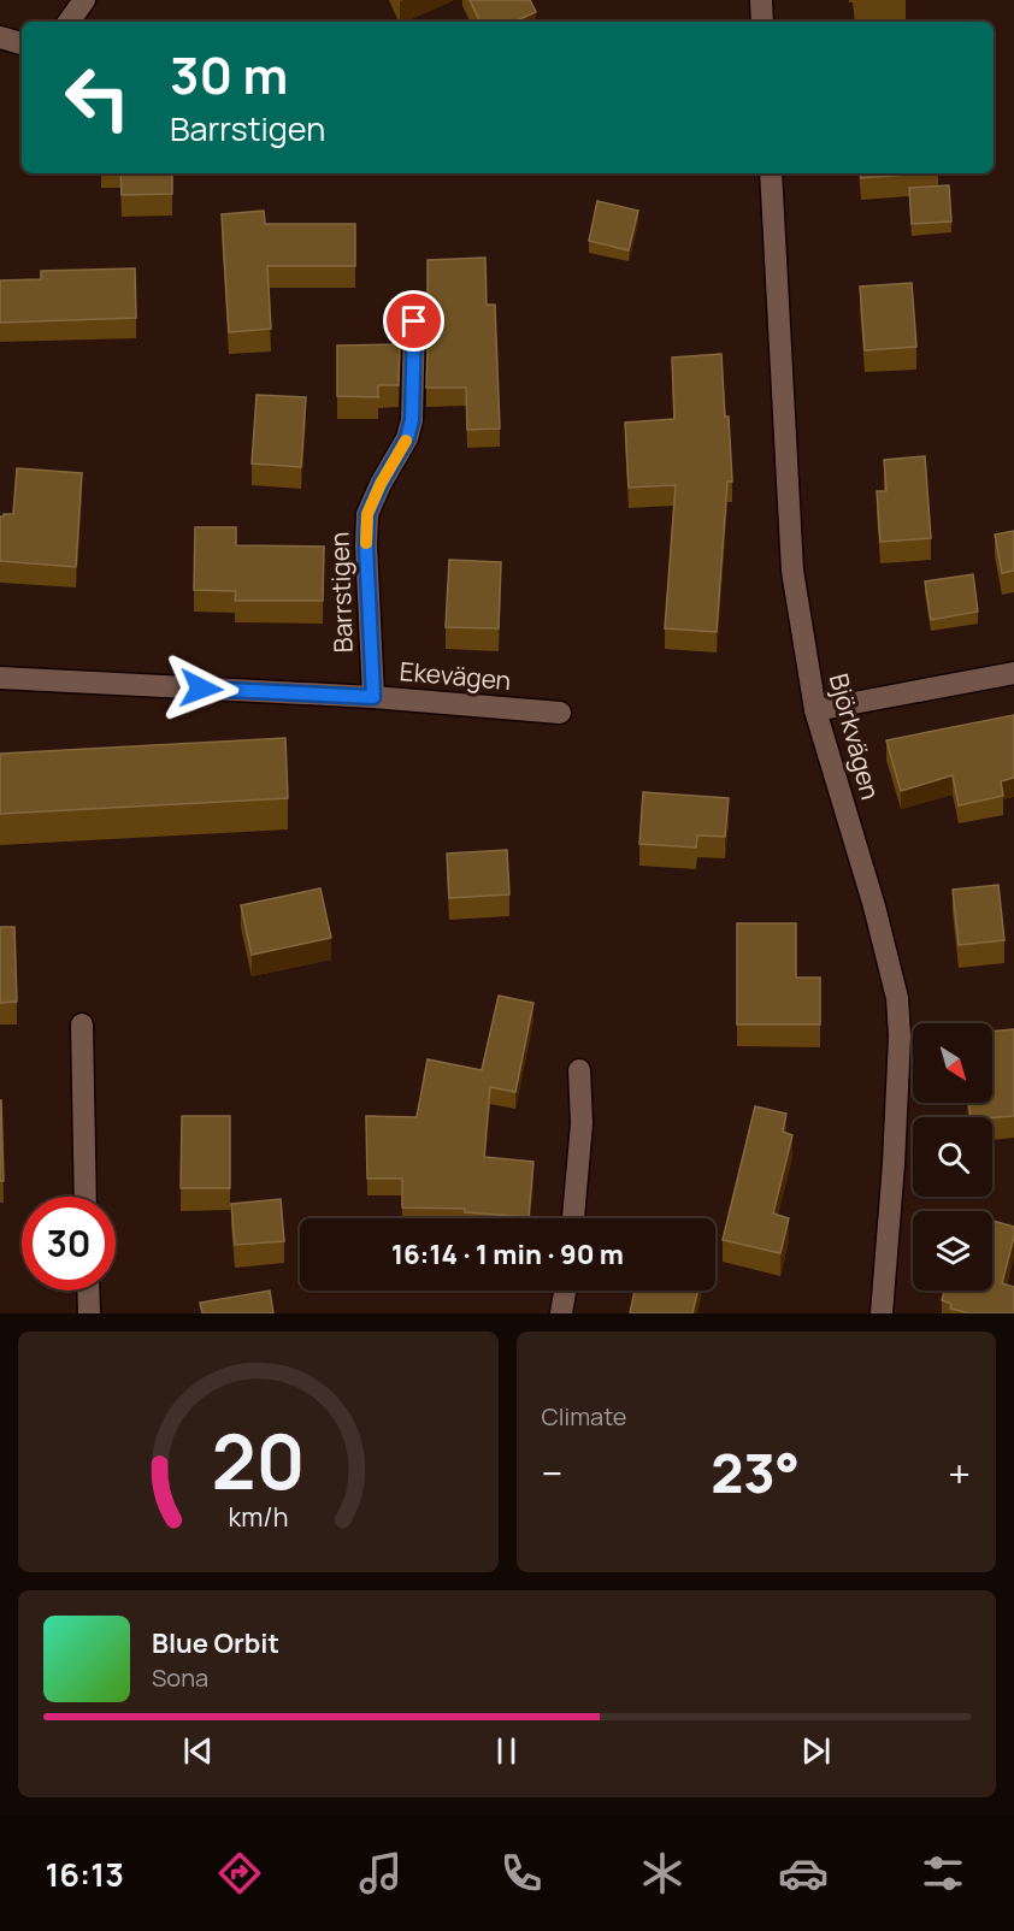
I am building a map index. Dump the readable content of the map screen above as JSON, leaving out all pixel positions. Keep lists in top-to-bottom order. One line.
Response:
{"streets":{"street":["Barrstigen","Ekevägen","Björkvägen"]},"crossings":[["Barrstigen","Ekevägen"]],"north":"bottom right","page":{"turn":["30 m","Barrstigen"],"limit":"30","trip":"16:14 · 1 min · 90 m","tile":"Climate","heat":["−","23°","+"],"song":["Blue Orbit","Sona"],"tabs":"16:13","gauge":["20","km/h"]}}
